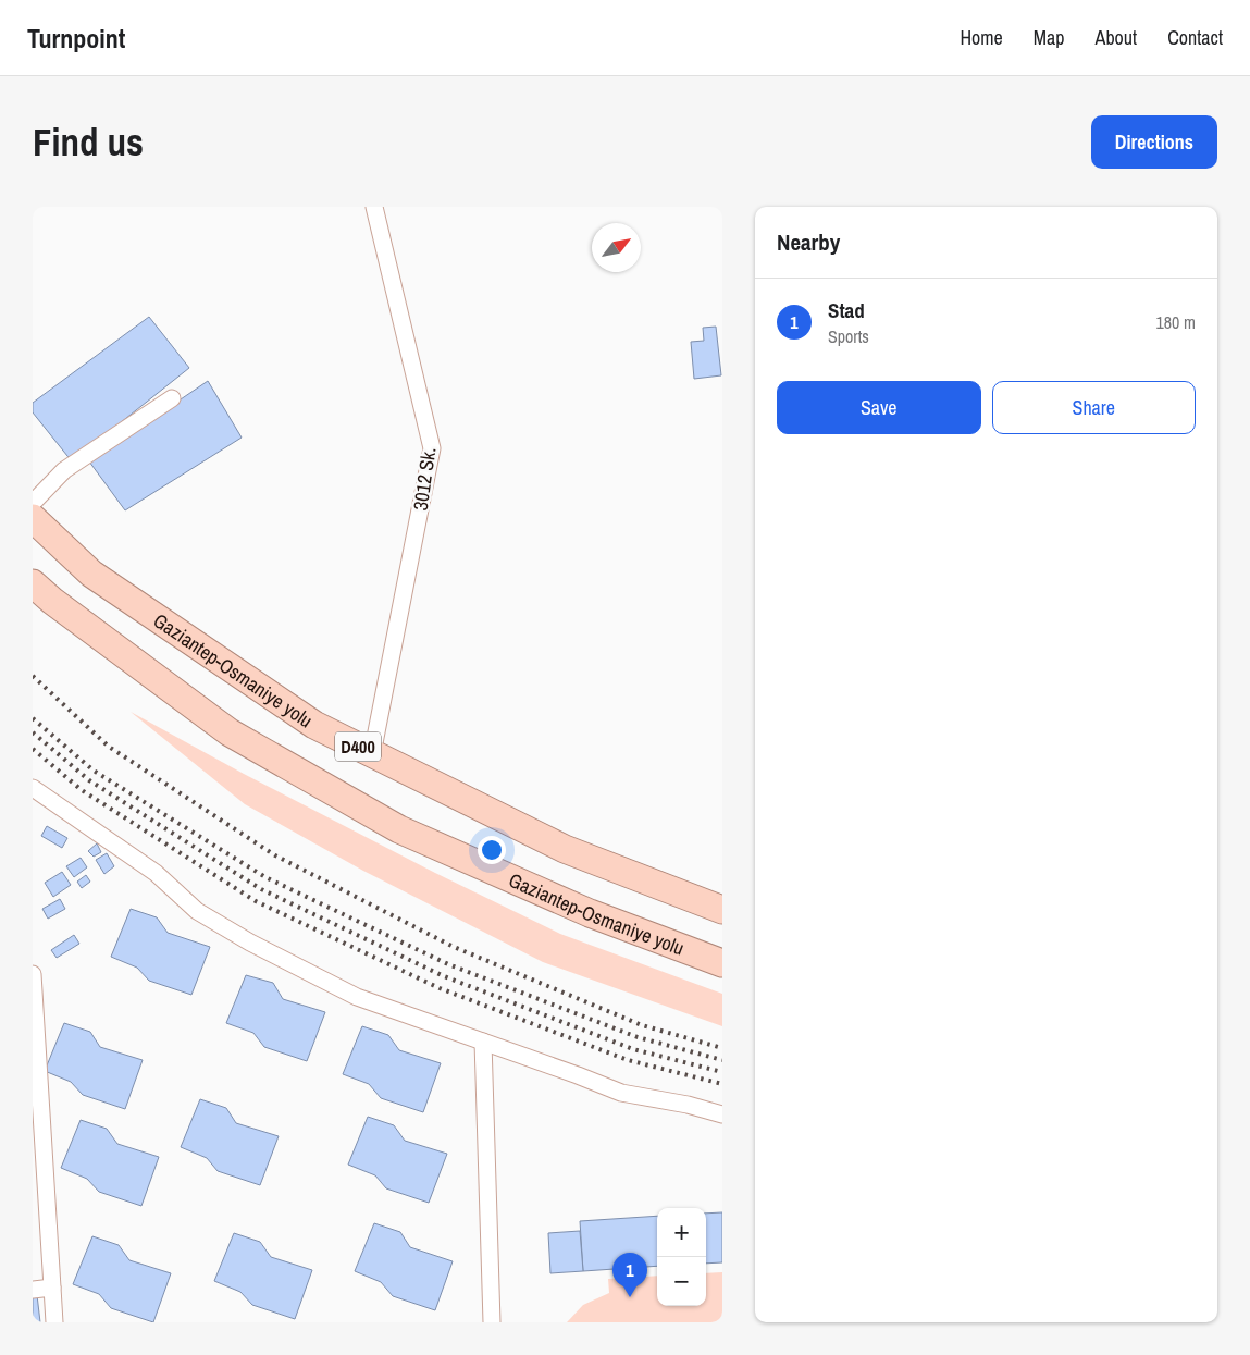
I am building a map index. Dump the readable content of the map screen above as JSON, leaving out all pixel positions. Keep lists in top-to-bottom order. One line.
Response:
{"streets":{"highway":["Gaziantep-Osmaniye yolu","D400"],"street":["3012 Sk."]},"crossings":[["3012 Sk.","Gaziantep-Osmaniye yolu"]],"north":"top right","page":{"header":"Turnpoint","nav":["Home","Map","About","Contact"],"buttons":["Directions",["Save","Share"]],"title":"Find us","heading":"Nearby","list":[{"mark":"1","name":"Stad","note":"Sports","value":"180 m"}],"map_buttons":["+","−"],"pins":"1"}}
